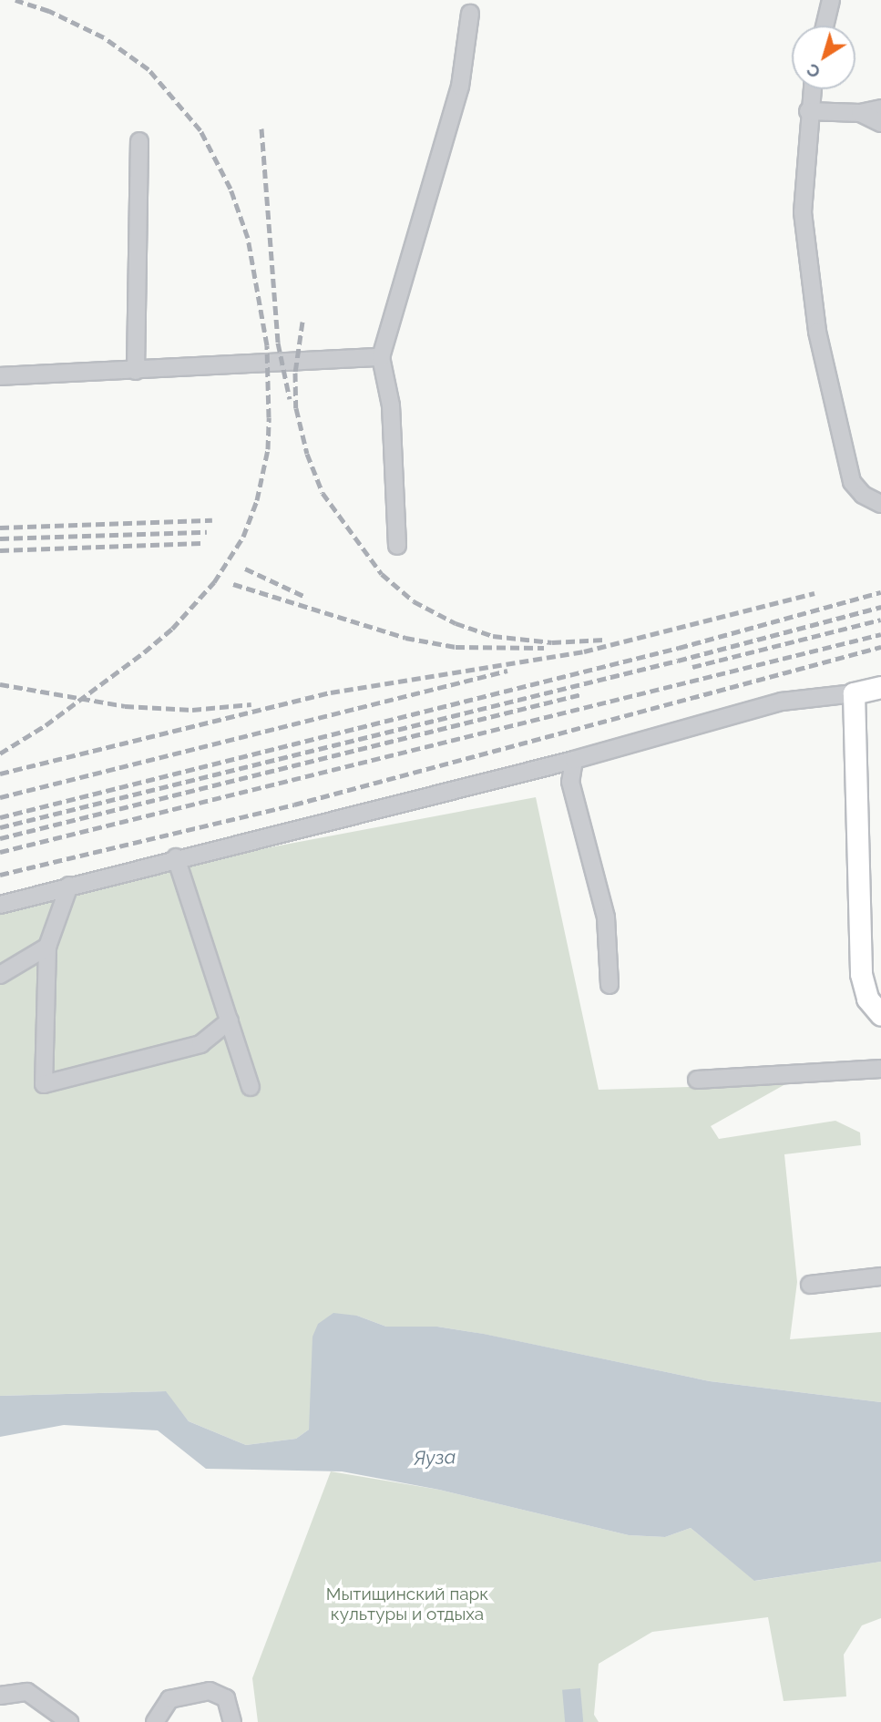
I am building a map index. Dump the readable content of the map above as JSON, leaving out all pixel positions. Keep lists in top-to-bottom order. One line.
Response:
{"water":["Яуза"],"parks":["Мытищинский парк культуры и отдыха"],"north":"bottom left"}
